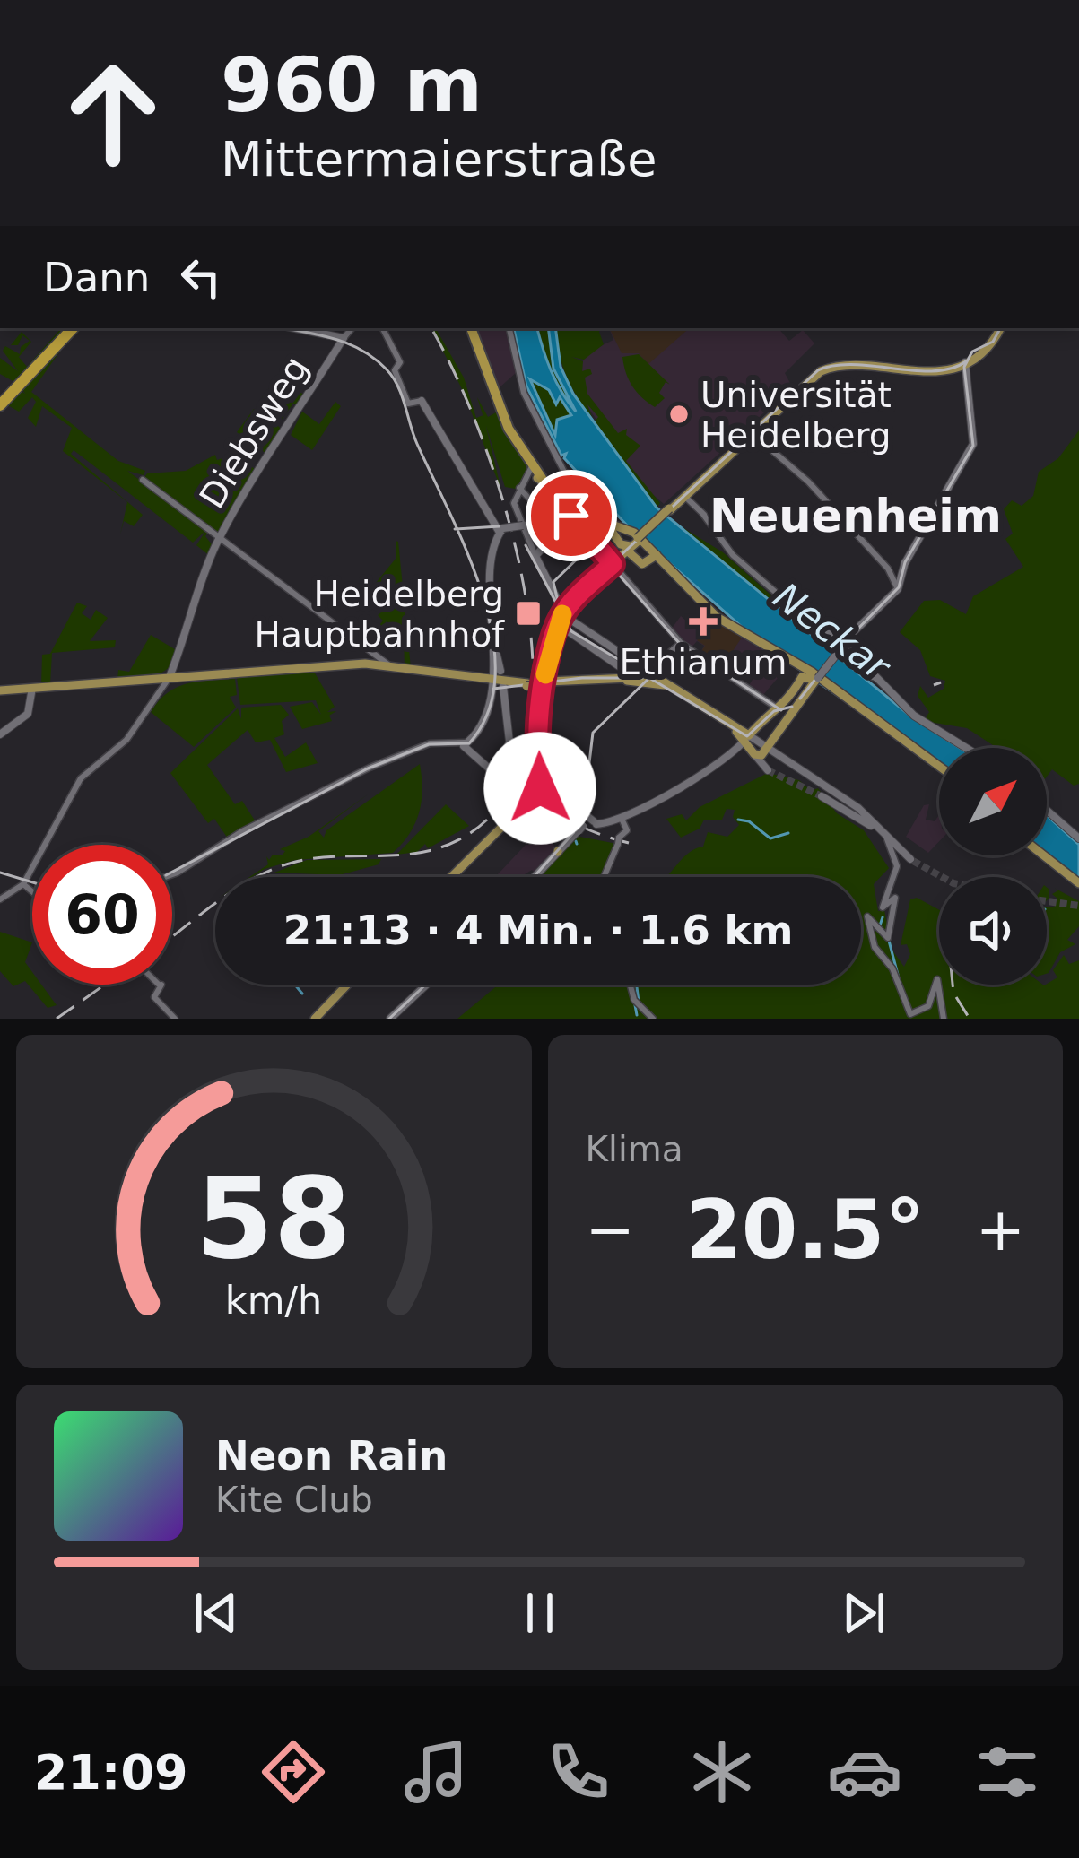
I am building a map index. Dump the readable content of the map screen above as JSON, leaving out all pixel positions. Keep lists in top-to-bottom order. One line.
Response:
{"streets":{"main road":["Diebsweg"]},"districts":["Neuenheim"],"water":["Neckar"],"places":{"other":["Universität Heidelberg"],"transit":["Heidelberg Hauptbahnhof"],"health":["Ethianum"]},"north":"top right","page":{"turn":["960 m","Mittermaierstraße"],"then":"Dann","limit":"60","trip":"21:13 · 4 Min. · 1.6 km","tile":"Klima","heat":["−","20.5°","+"],"song":["Neon Rain","Kite Club"],"tabs":"21:09","gauge":["58","km/h"]}}
